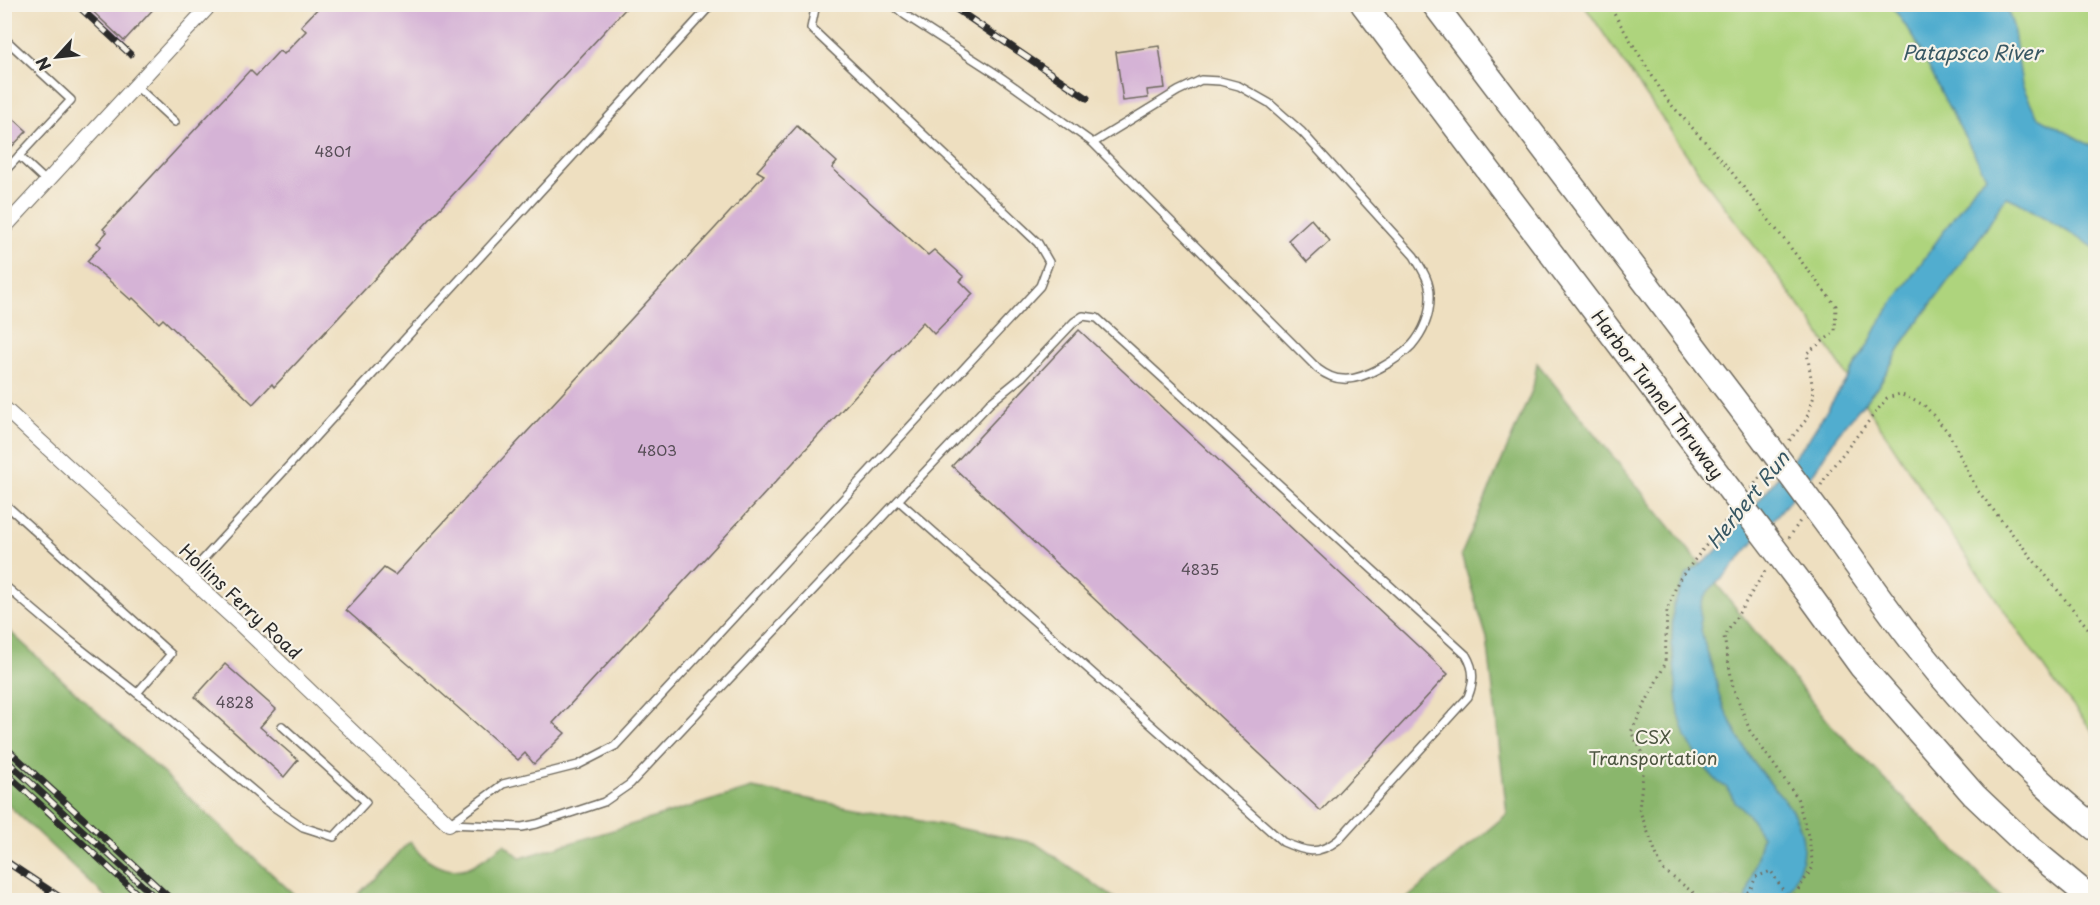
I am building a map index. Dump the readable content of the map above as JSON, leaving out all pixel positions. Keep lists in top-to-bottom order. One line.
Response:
{"streets":{"highway":["Harbor Tunnel Thruway"],"street":["Hollins Ferry Road"]},"water":["Patapsco River","Herbert Run"],"parks":["CSX Transportation"],"house_numbers":["4801","4803","4835","4828"],"north":"bottom left"}
